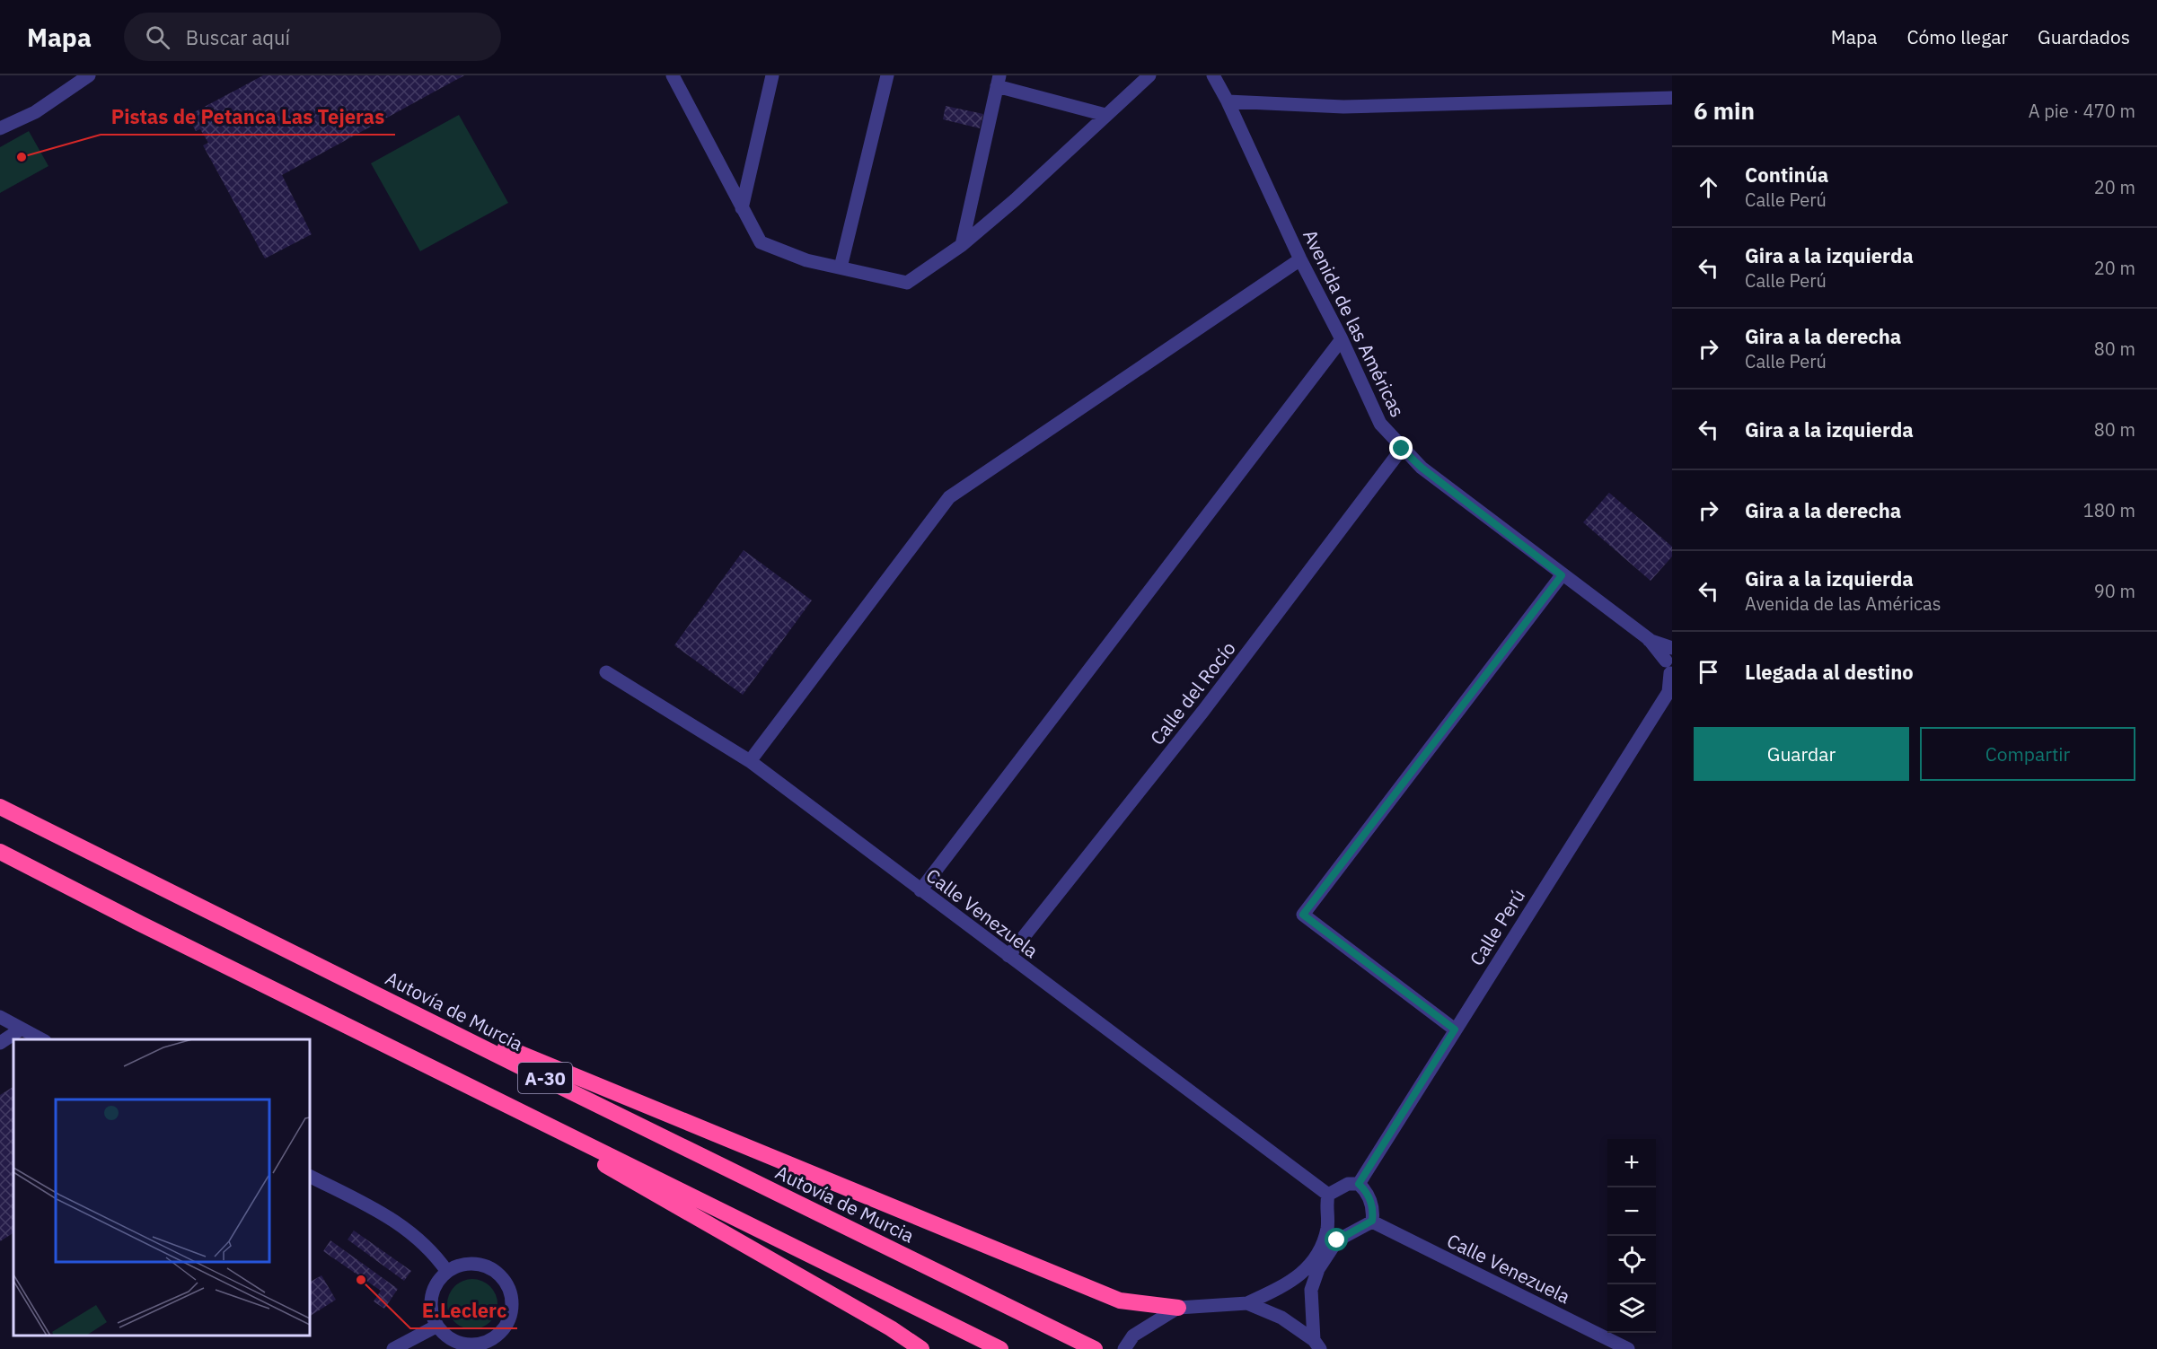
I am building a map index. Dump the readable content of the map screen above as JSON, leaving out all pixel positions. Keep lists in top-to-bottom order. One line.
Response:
{"streets":{"highway":["Autovía de Murcia","A-30"],"street":["Avenida de las Américas","Calle del Rocío","Calle Venezuela","Calle Perú"]},"crossings":[["Avenida de las Américas","Calle del Rocío"],["Avenida de las Américas","Calle Perú"],["Calle del Rocío","Calle Venezuela"]],"places":["Pistas de Petanca Las Tejeras","E.Leclerc"],"page":{"header":"Mapa","search":"Buscar aquí","nav":["Mapa","Cómo llegar","Guardados"],"heading":["6 min","A pie · 470 m"],"list":[["Continúa","Calle Perú","20 m"],["Gira a la izquierda","Calle Perú","20 m"],["Gira a la derecha","Calle Perú","80 m"],["Gira a la izquierda","80 m"],["Gira a la derecha","180 m"],["Gira a la izquierda","Avenida de las Américas","90 m"],"Llegada al destino"],"buttons":["Guardar","Compartir"],"map_buttons":["+","−"]}}
